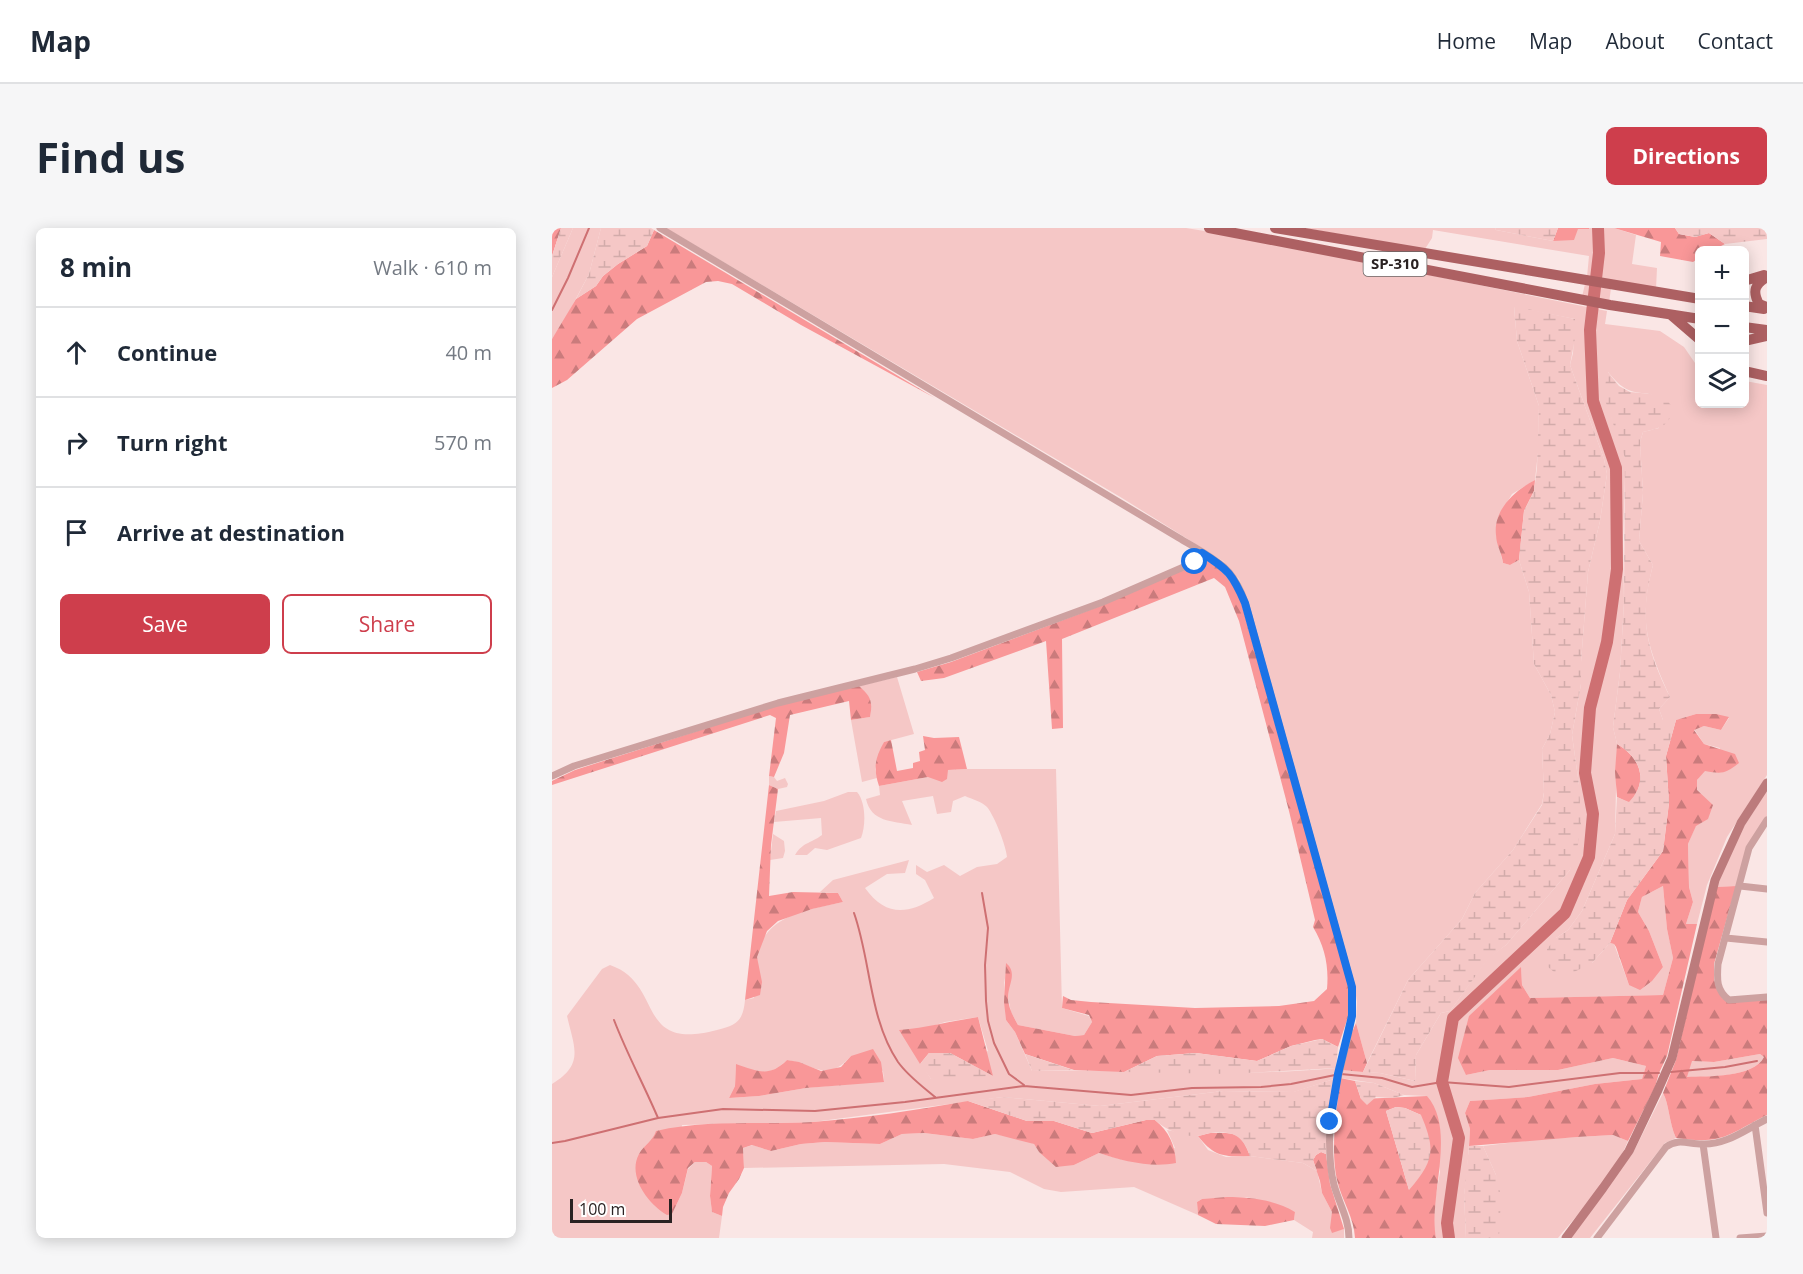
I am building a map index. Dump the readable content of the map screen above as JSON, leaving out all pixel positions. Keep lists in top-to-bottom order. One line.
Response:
{"streets":{"main road":["SP-310"]},"scale_bar":"100 m","page":{"header":"Map","nav":["Home","Map","About","Contact"],"buttons":["Directions",["Save","Share"]],"title":"Find us","heading":["8 min","Walk · 610 m"],"map_buttons":["+","−"],"list":[["Continue","40 m"],["Turn right","570 m"],"Arrive at destination"],"scale":"100 m"}}
